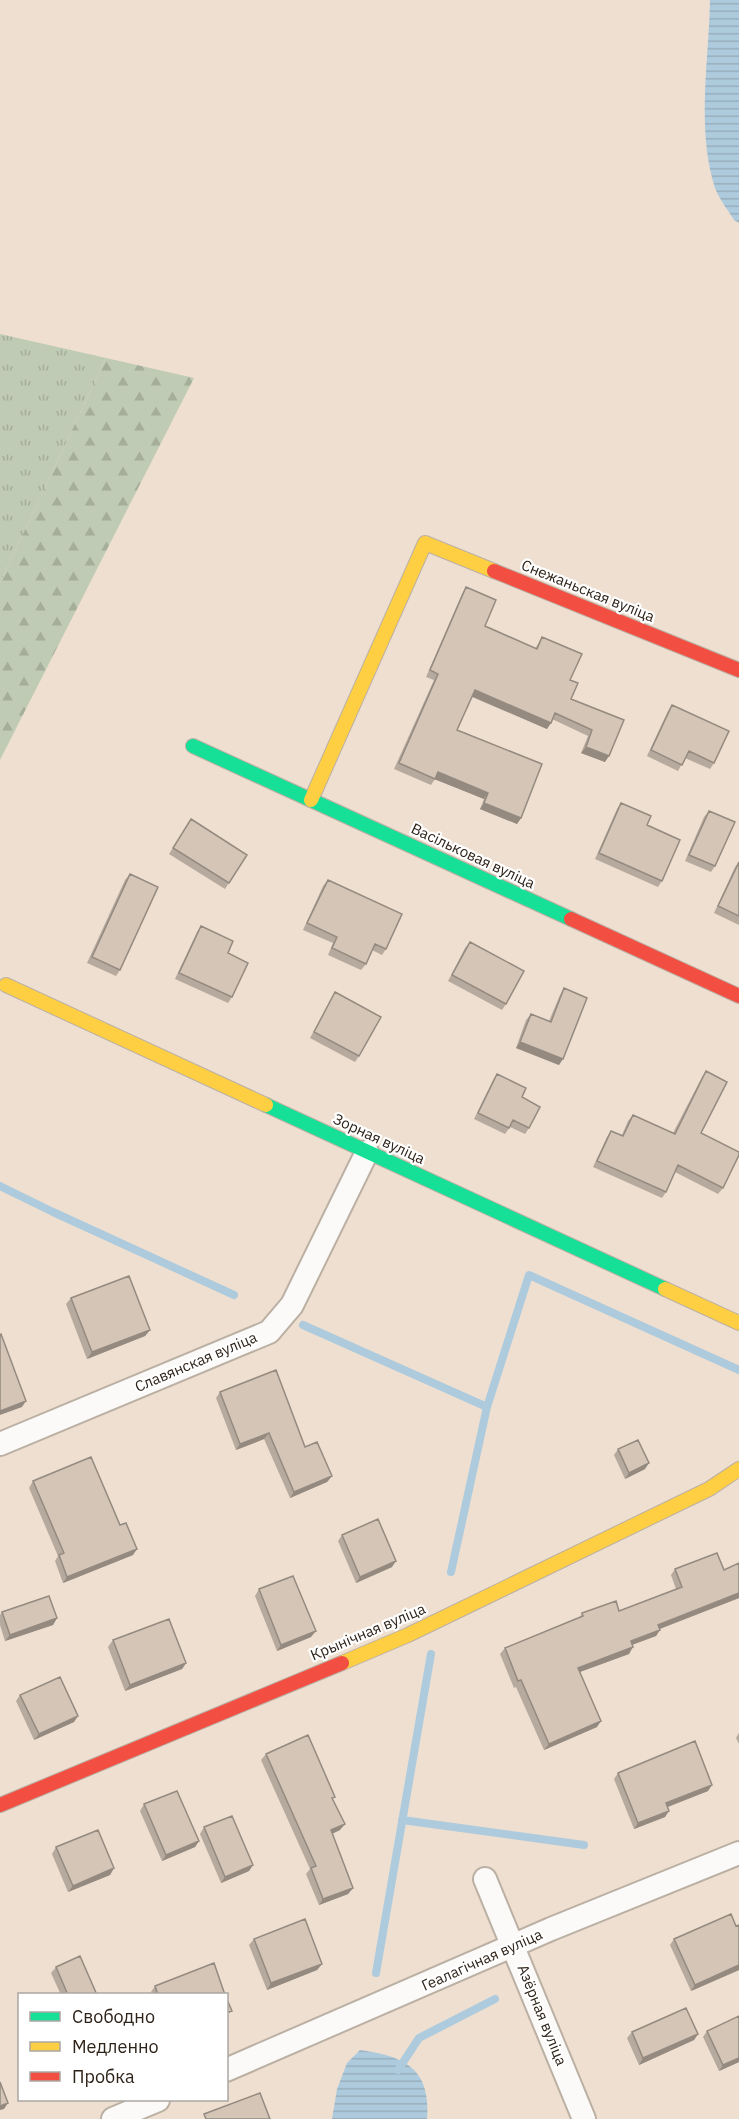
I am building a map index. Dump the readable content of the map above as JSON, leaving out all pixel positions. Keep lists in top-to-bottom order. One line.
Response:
{"streets":{"street":["Снежаньская вуліца","Васільковая вуліца","Зорная вуліца","Славянская вуліца","Крынічная вуліца","Геалагічная вуліца","Азёрная вуліца"]},"crossings":[["Снежаньская вуліца","Васільковая вуліца"],["Зорная вуліца","Славянская вуліца"],["Геалагічная вуліца","Азёрная вуліца"]],"legend":["Свободно","Медленно","Пробка"]}
